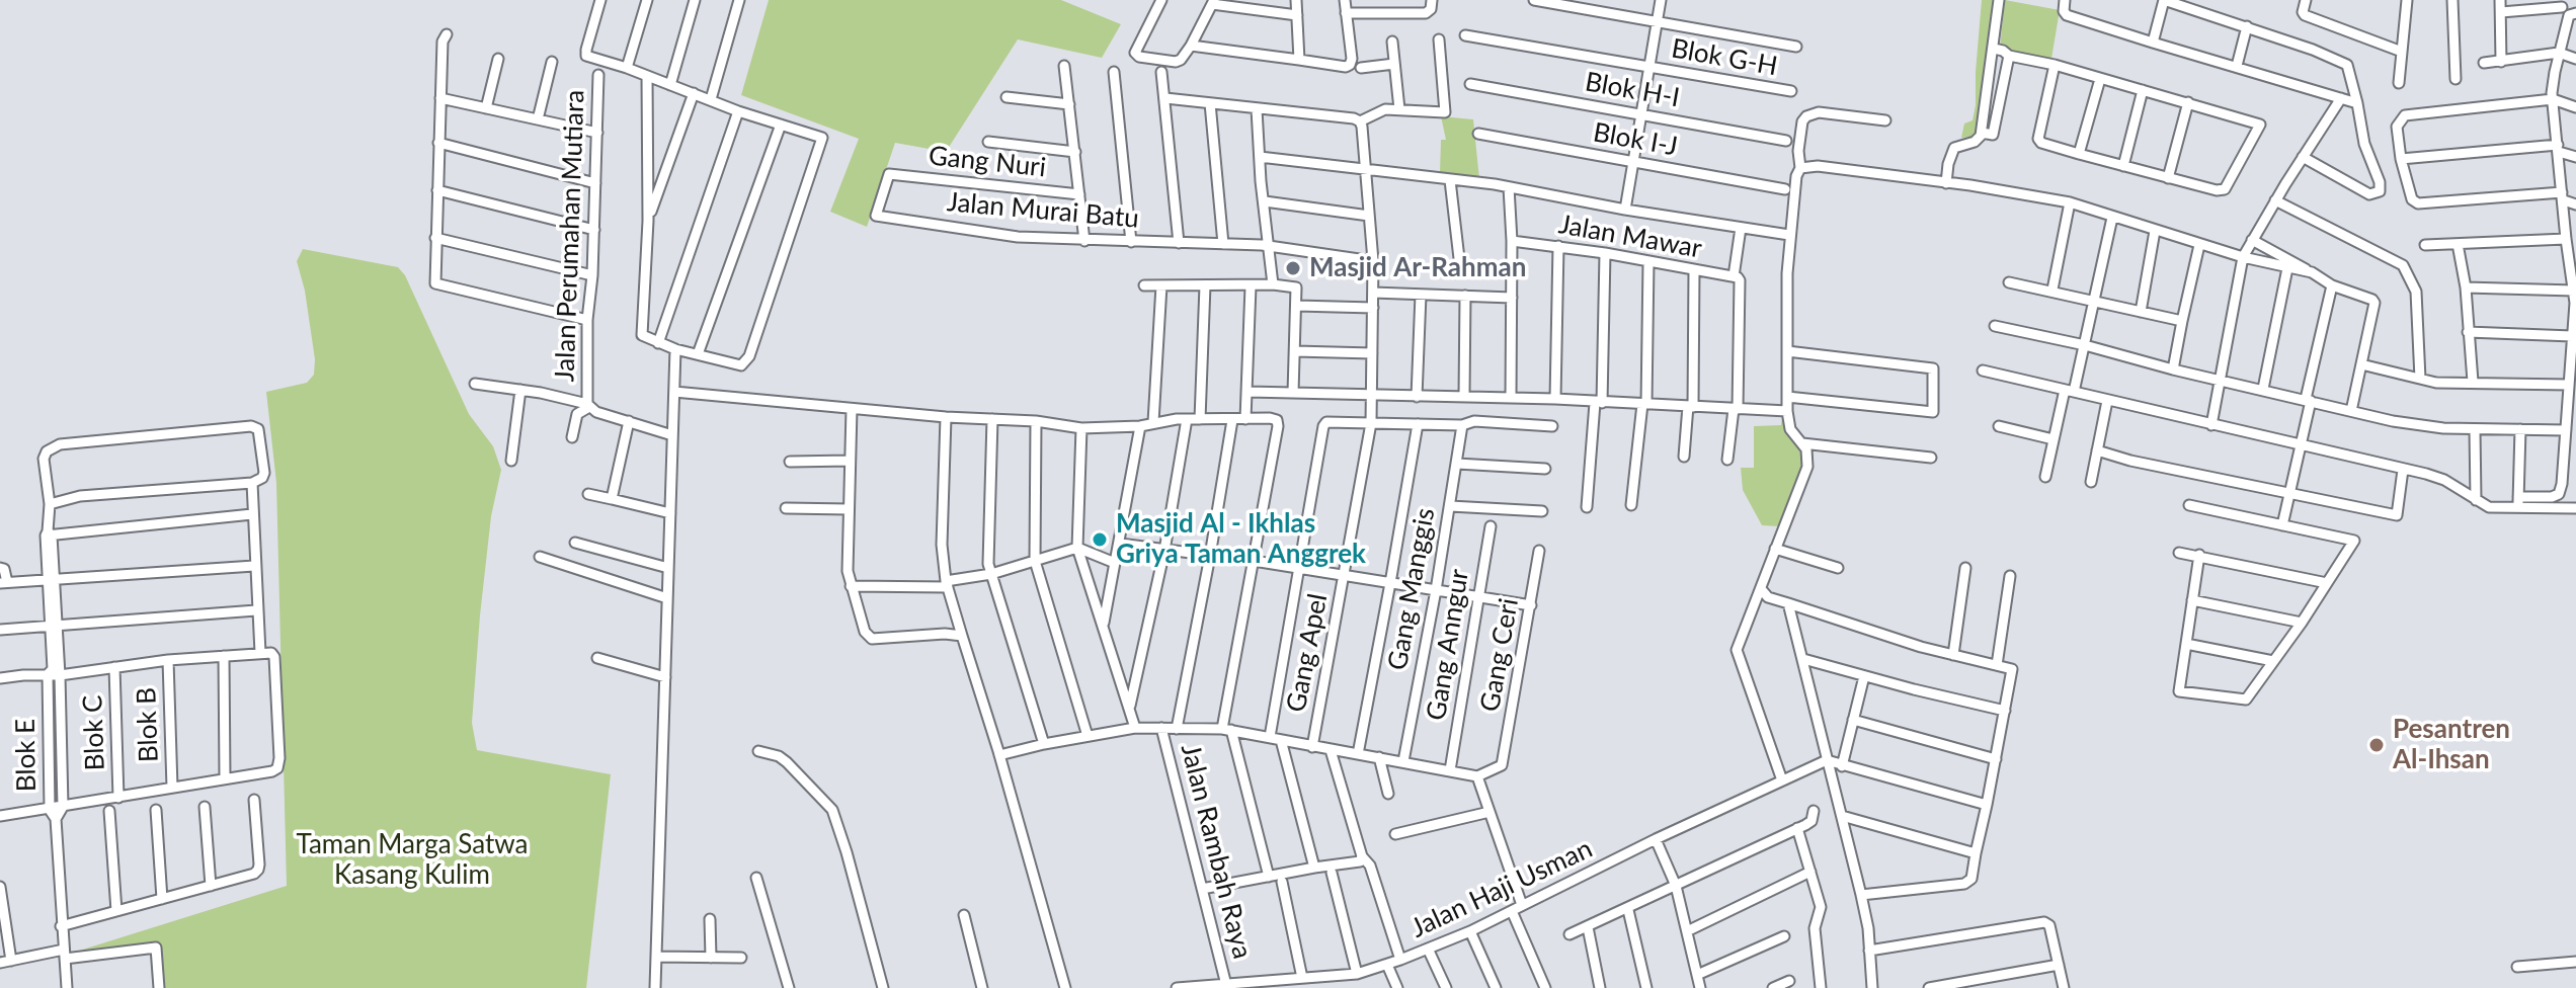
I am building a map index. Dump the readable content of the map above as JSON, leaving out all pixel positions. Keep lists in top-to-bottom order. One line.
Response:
{"streets":{"street":["Blok G-H","Blok H-I","Blok I-J","Gang Nuri","Jalan Murai Batu","Jalan Perumahan Mutiara","Jalan Mawar","Gang Manggis","Gang Anngur","Gang Apel","Gang Ceri","Blok B","Blok C","Blok E","Jalan Rambah Raya","Jalan Haji Usman"]},"crossings":[["Gang Nuri","Jalan Murai Batu"],["Jalan Murai Batu","Gang Apel"],["Jalan Rambah Raya","Jalan Haji Usman"]],"parks":["Taman Marga Satwa Kasang Kulim"],"places":["Masjid Ar-Rahman","Masjid Al - Ikhlas Griya Taman Anggrek","Pesantren Al-Ihsan"]}
